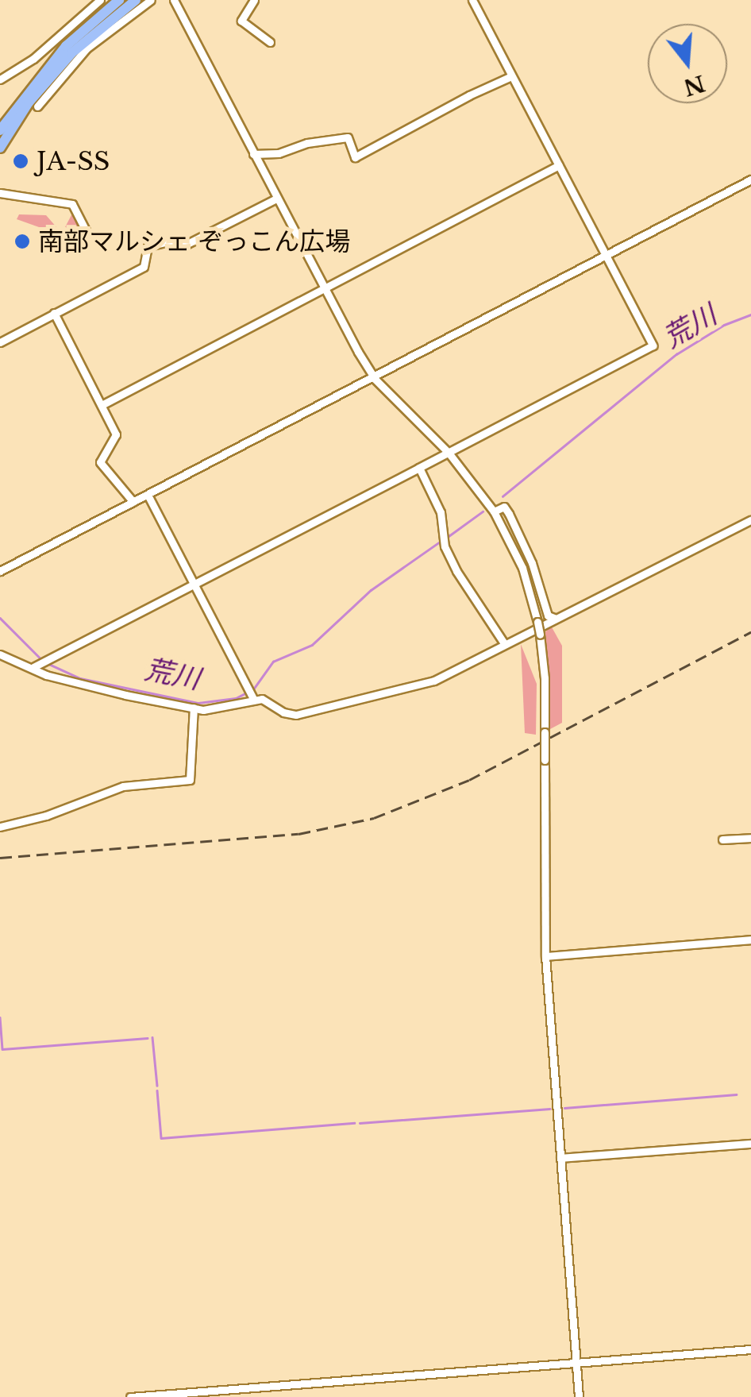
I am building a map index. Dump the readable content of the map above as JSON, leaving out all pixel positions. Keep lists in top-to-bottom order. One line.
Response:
{"water":["荒川"],"places":["JA-SS","南部マルシェ ぞっこん広場"],"north":"bottom"}
